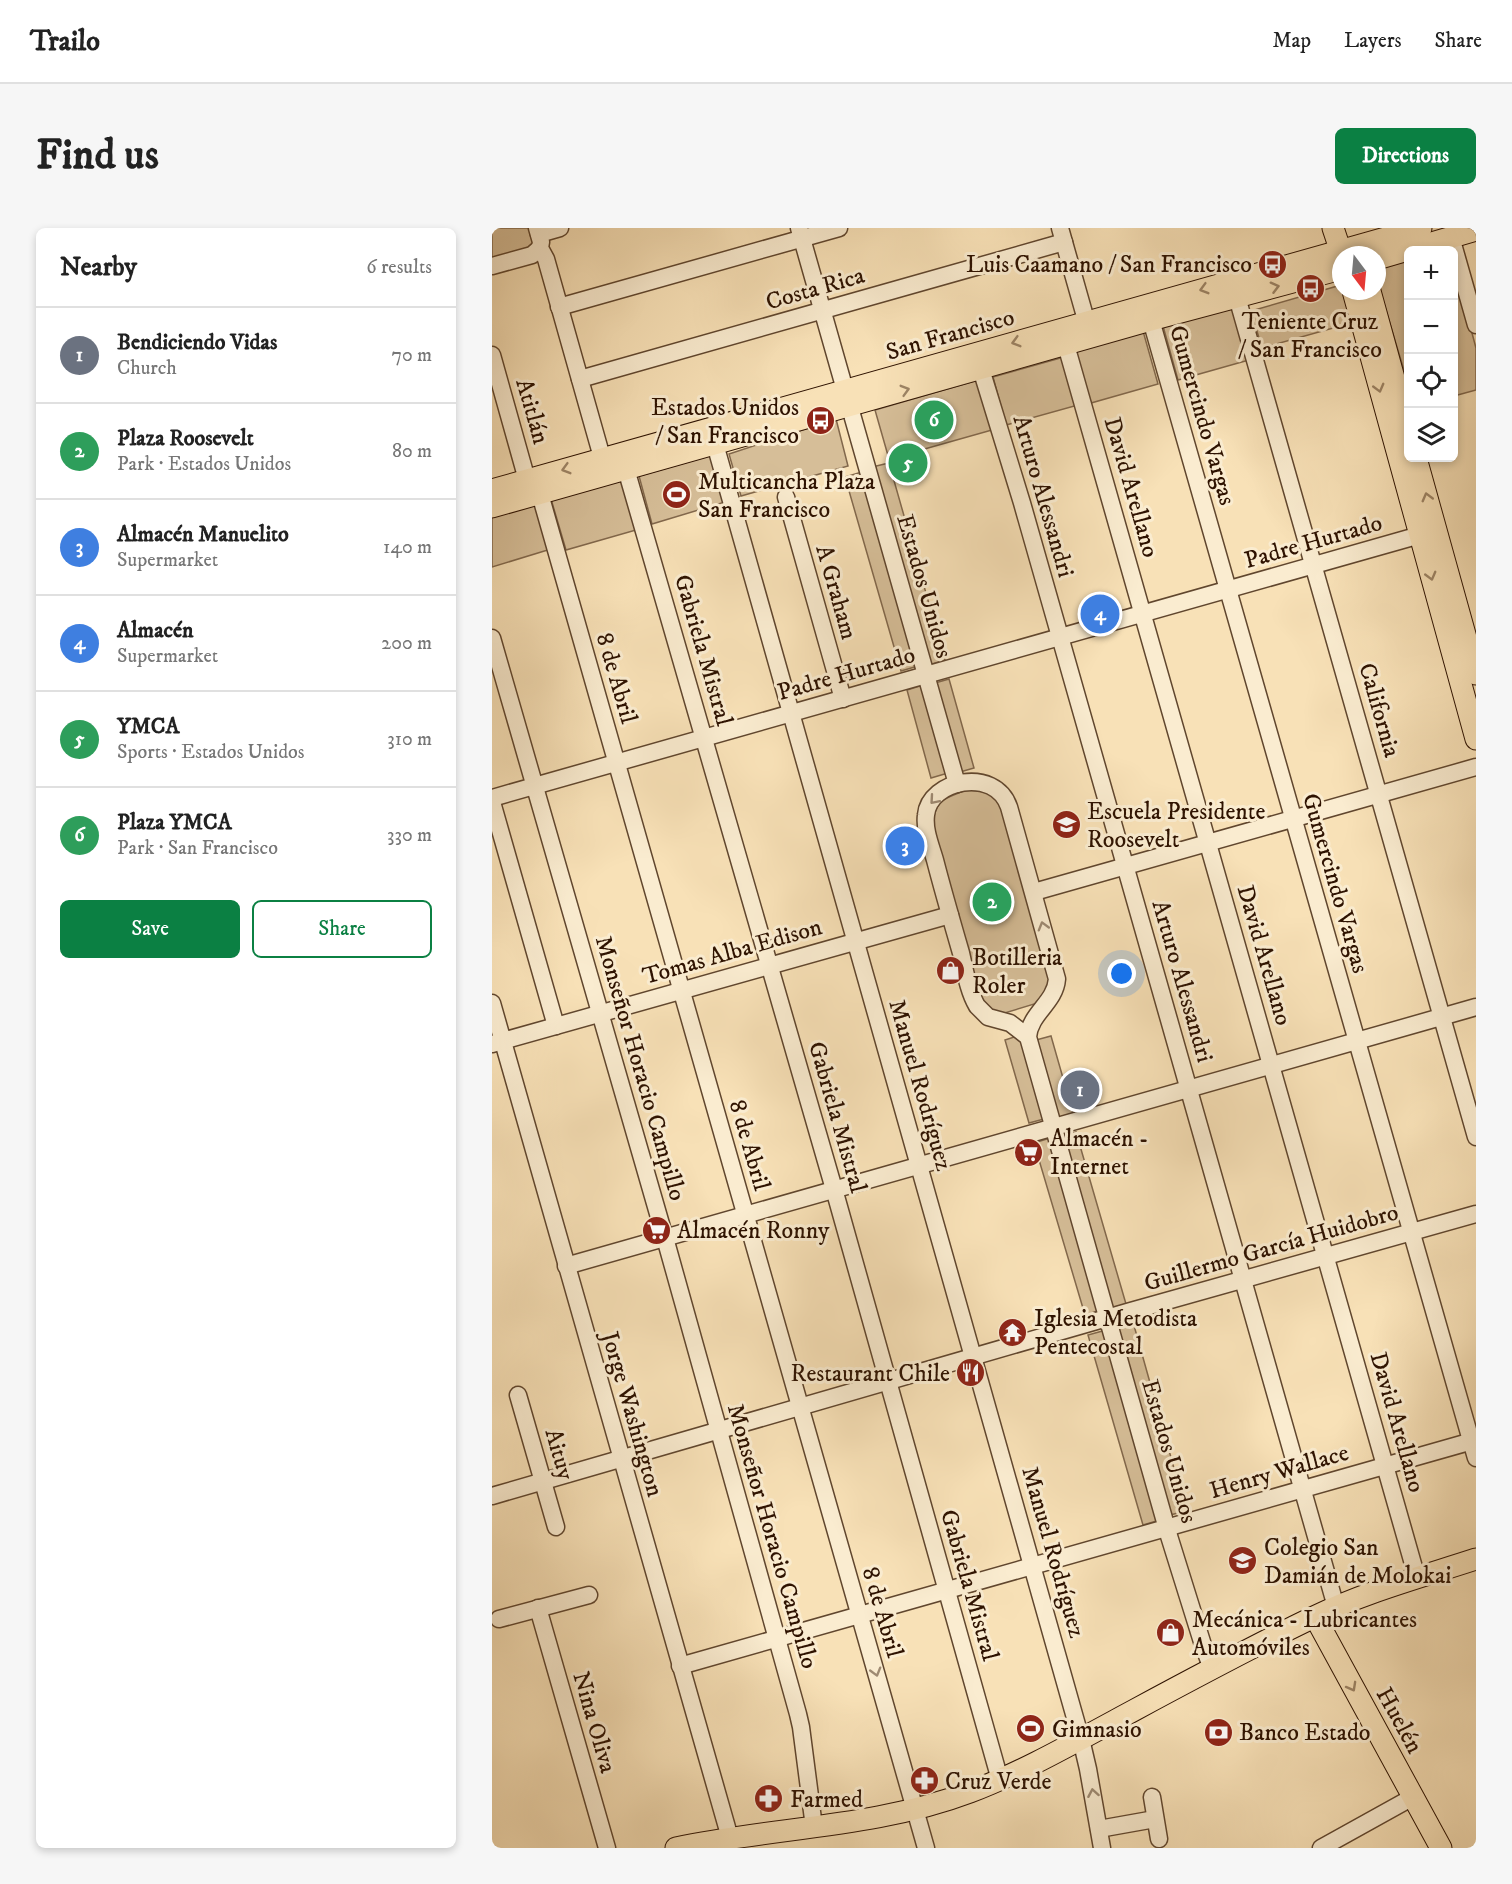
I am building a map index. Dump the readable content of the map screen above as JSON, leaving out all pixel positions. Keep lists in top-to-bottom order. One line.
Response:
{"streets":{"main road":["San Francisco","Huelén"],"street":["Costa Rica","Atitlán","Gumercindo Vargas","David Arellano","Arturo Alessandri","Padre Hurtado","Estados Unidos","A Graham","Gabriela Mistral","8 de Abril","California","Tomas Alba Edison","Monseñor Horacio Campillo","Manuel Rodríguez","Guillermo García Huidobro","Jorge Washington","Aituy","Henry Wallace","Nina Oliva"]},"crossings":[["Costa Rica","Estados Unidos"],["Costa Rica","Gabriela Mistral"],["San Francisco","Atitlán"],["San Francisco","Gumercindo Vargas"],["San Francisco","David Arellano"],["San Francisco","Arturo Alessandri"],["San Francisco","Estados Unidos"],["San Francisco","Gabriela Mistral"],["San Francisco","8 de Abril"],["San Francisco","California"],["San Francisco","Manuel Rodríguez"],["Atitlán","8 de Abril"],["Gumercindo Vargas","Padre Hurtado"],["Gumercindo Vargas","Guillermo García Huidobro"],["Gumercindo Vargas","Henry Wallace"],["David Arellano","Padre Hurtado"],["David Arellano","Guillermo García Huidobro"],["David Arellano","Henry Wallace"],["Arturo Alessandri","Padre Hurtado"],["Arturo Alessandri","Guillermo García Huidobro"],["Arturo Alessandri","Henry Wallace"],["Padre Hurtado","Estados Unidos"],["Padre Hurtado","A Graham"],["Padre Hurtado","Gabriela Mistral"],["Padre Hurtado","8 de Abril"],["Padre Hurtado","California"],["Padre Hurtado","Monseñor Horacio Campillo"],["Padre Hurtado","Manuel Rodríguez"],["Estados Unidos","Guillermo García Huidobro"],["Estados Unidos","Henry Wallace"],["Gabriela Mistral","Tomas Alba Edison"],["Gabriela Mistral","Guillermo García Huidobro"],["Gabriela Mistral","Henry Wallace"],["8 de Abril","Tomas Alba Edison"],["8 de Abril","Guillermo García Huidobro"],["8 de Abril","Henry Wallace"],["Tomas Alba Edison","Monseñor Horacio Campillo"],["Tomas Alba Edison","Manuel Rodríguez"],["Tomas Alba Edison","Jorge Washington"],["Monseñor Horacio Campillo","Guillermo García Huidobro"],["Monseñor Horacio Campillo","Henry Wallace"],["Manuel Rodríguez","Guillermo García Huidobro"],["Manuel Rodríguez","Henry Wallace"],["Guillermo García Huidobro","Jorge Washington"],["Guillermo García Huidobro","Aituy"],["Jorge Washington","Henry Wallace"]],"one_way":["Huelén"],"places":{"bus stop":["Luis Caamano / San Francisco","Teniente Cruz / San Francisco","Estados Unidos / San Francisco"],"sports":["Multicancha Plaza San Francisco","Gimnasio"],"school or university":["Escuela Presidente Roosevelt","Colegio San Damián de Molokai"],"shop":["Botilleria Roler","Mecánica - Lubricantes Automóviles"],"supermarket":["Almacén - Internet","Almacén Ronny"],"temple":["Iglesia Metodista Pentecostal"],"restaurant":["Restaurant Chile"],"bank":["Banco Estado"],"pharmacy":["Cruz Verde","Farmed"]},"north":"bottom","page":{"header":"Trailo","nav":["Map","Layers","Share"],"buttons":["Directions",["Save","Share"]],"title":"Find us","heading":["Nearby","6 results"],"map_buttons":["+","−"],"list":[{"mark":"1","name":"Bendiciendo Vidas","note":"Church","value":"70 m"},{"mark":"2","name":"Plaza Roosevelt","note":"Park · Estados Unidos","value":"80 m"},{"mark":"3","name":"Almacén Manuelito","note":"Supermarket","value":"140 m"},{"mark":"4","name":"Almacén","note":"Supermarket","value":"200 m"},{"mark":"5","name":"YMCA","note":"Sports · Estados Unidos","value":"310 m"},{"mark":"6","name":"Plaza YMCA","note":"Park · San Francisco","value":"330 m"}],"pins":["6","5","4","3","2","1"]}}
